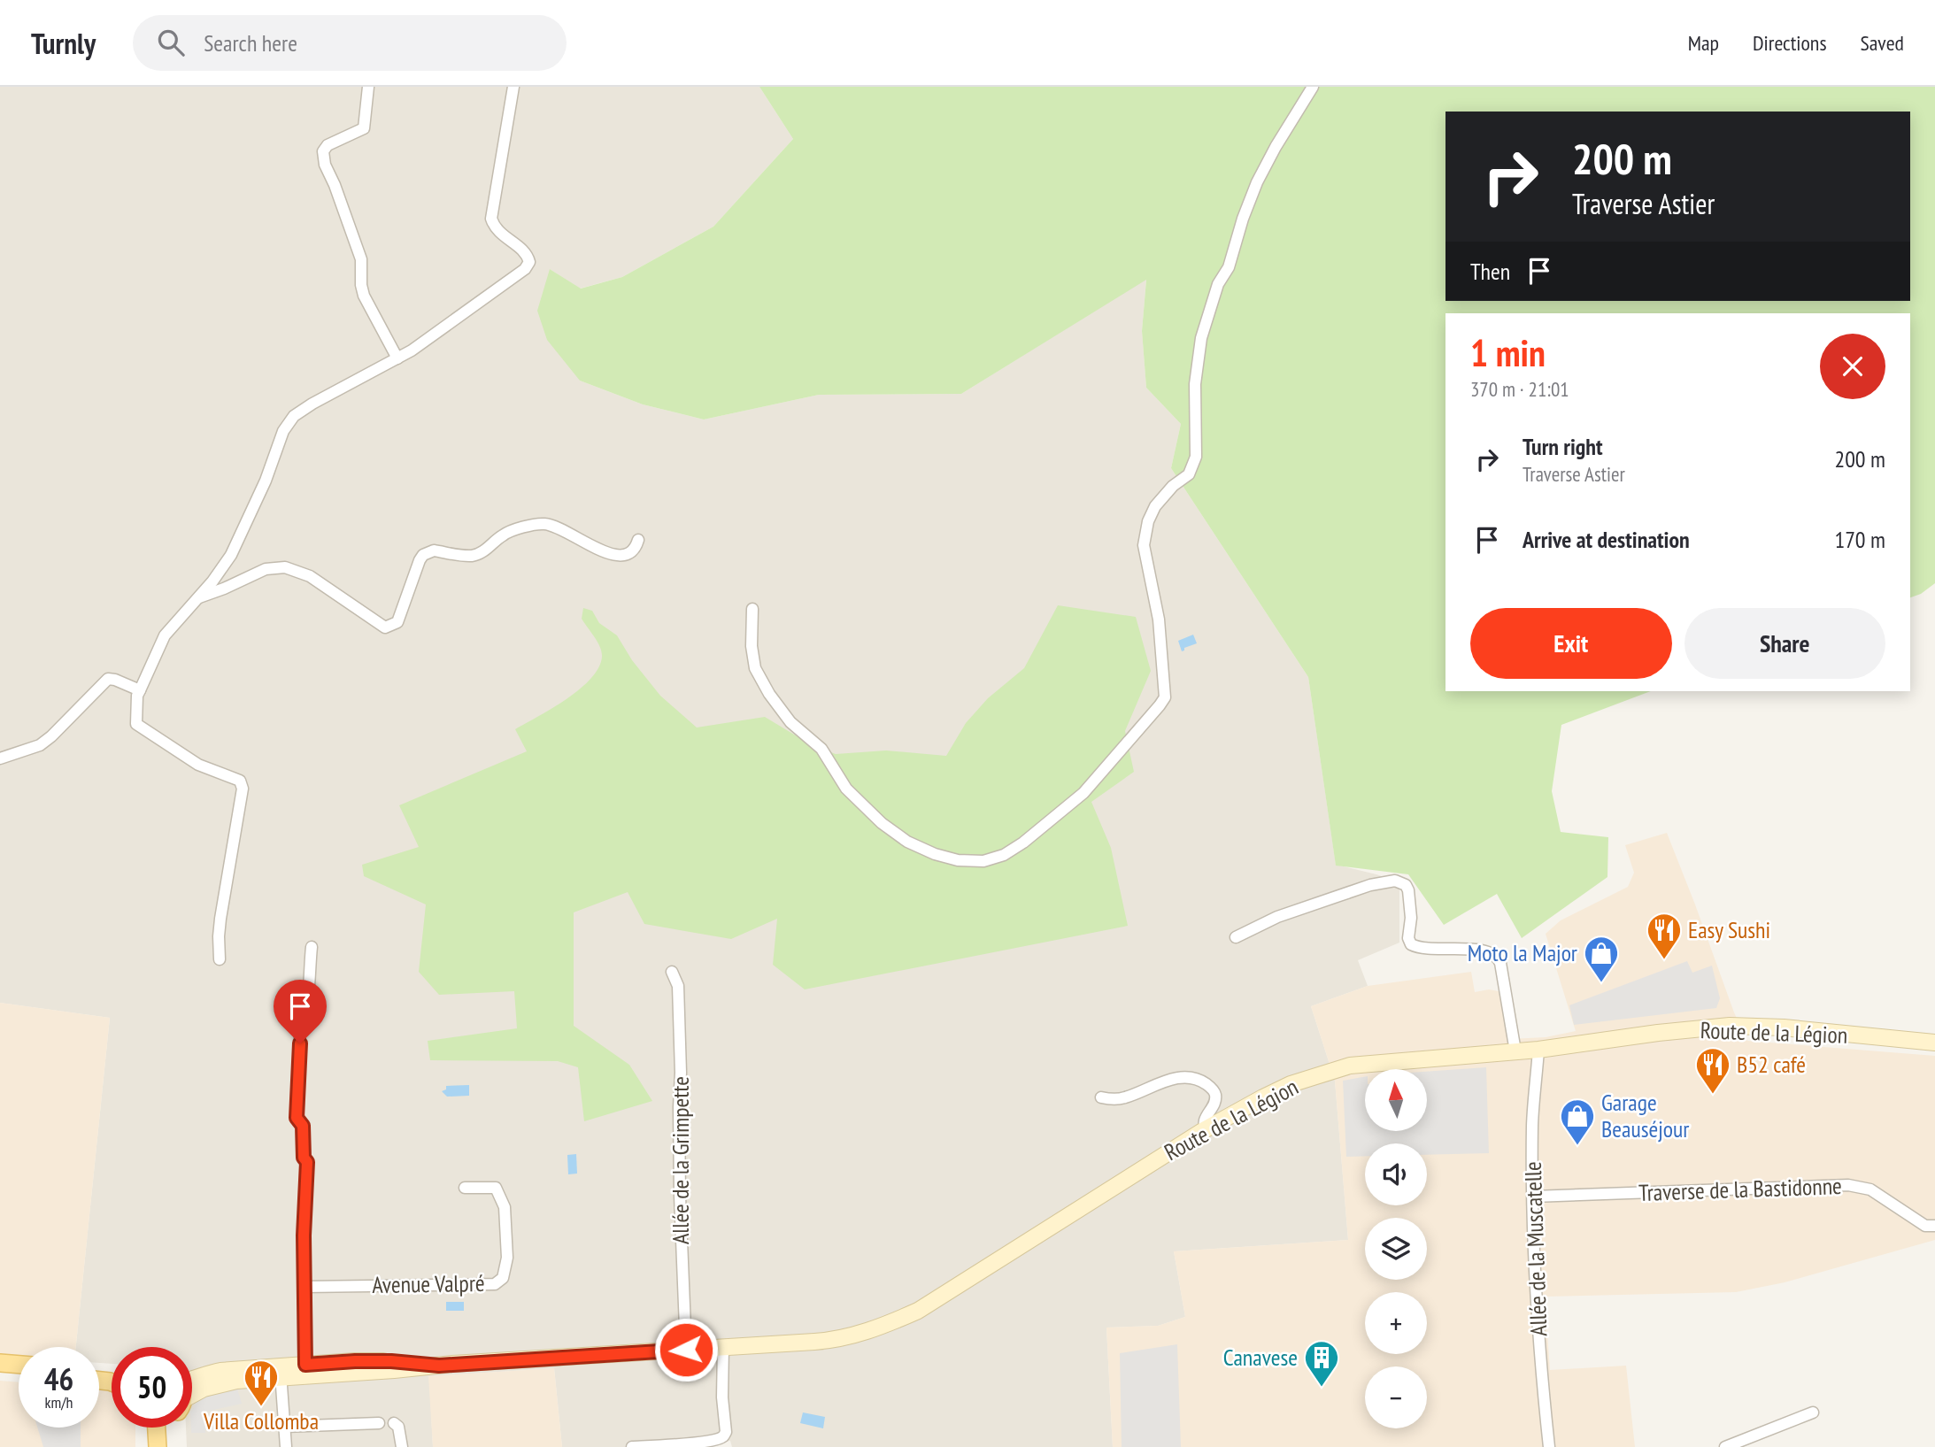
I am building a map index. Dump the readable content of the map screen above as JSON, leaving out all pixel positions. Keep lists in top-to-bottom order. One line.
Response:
{"streets":{"main road":["Route de la Légion"],"street":["Allée de la Grimpette","Traverse de la Bastidonne","Allée de la Muscatelle","Avenue Valpré"]},"crossings":[["Route de la Légion","Allée de la Grimpette"],["Route de la Légion","Allée de la Muscatelle"],["Traverse de la Bastidonne","Allée de la Muscatelle"]],"places":{"restaurant":["Easy Sushi","B52 café","Villa Collomba"],"shop":["Moto la Major","Garage Beauséjour"],"building":["Canavese"]},"north":"top","page":{"header":"Turnly","search":"Search here","nav":["Map","Directions","Saved"],"turn":["200 m","Traverse Astier"],"then":"Then","heading":["1 min","370 m · 21:01"],"list":[{"name":"Turn right","note":"Traverse Astier","value":"200 m"},{"name":"Arrive at destination","value":"170 m"}],"buttons":["Exit","Share"],"map_buttons":["+","−"],"speed":"46 km/h","limit":"50"}}
